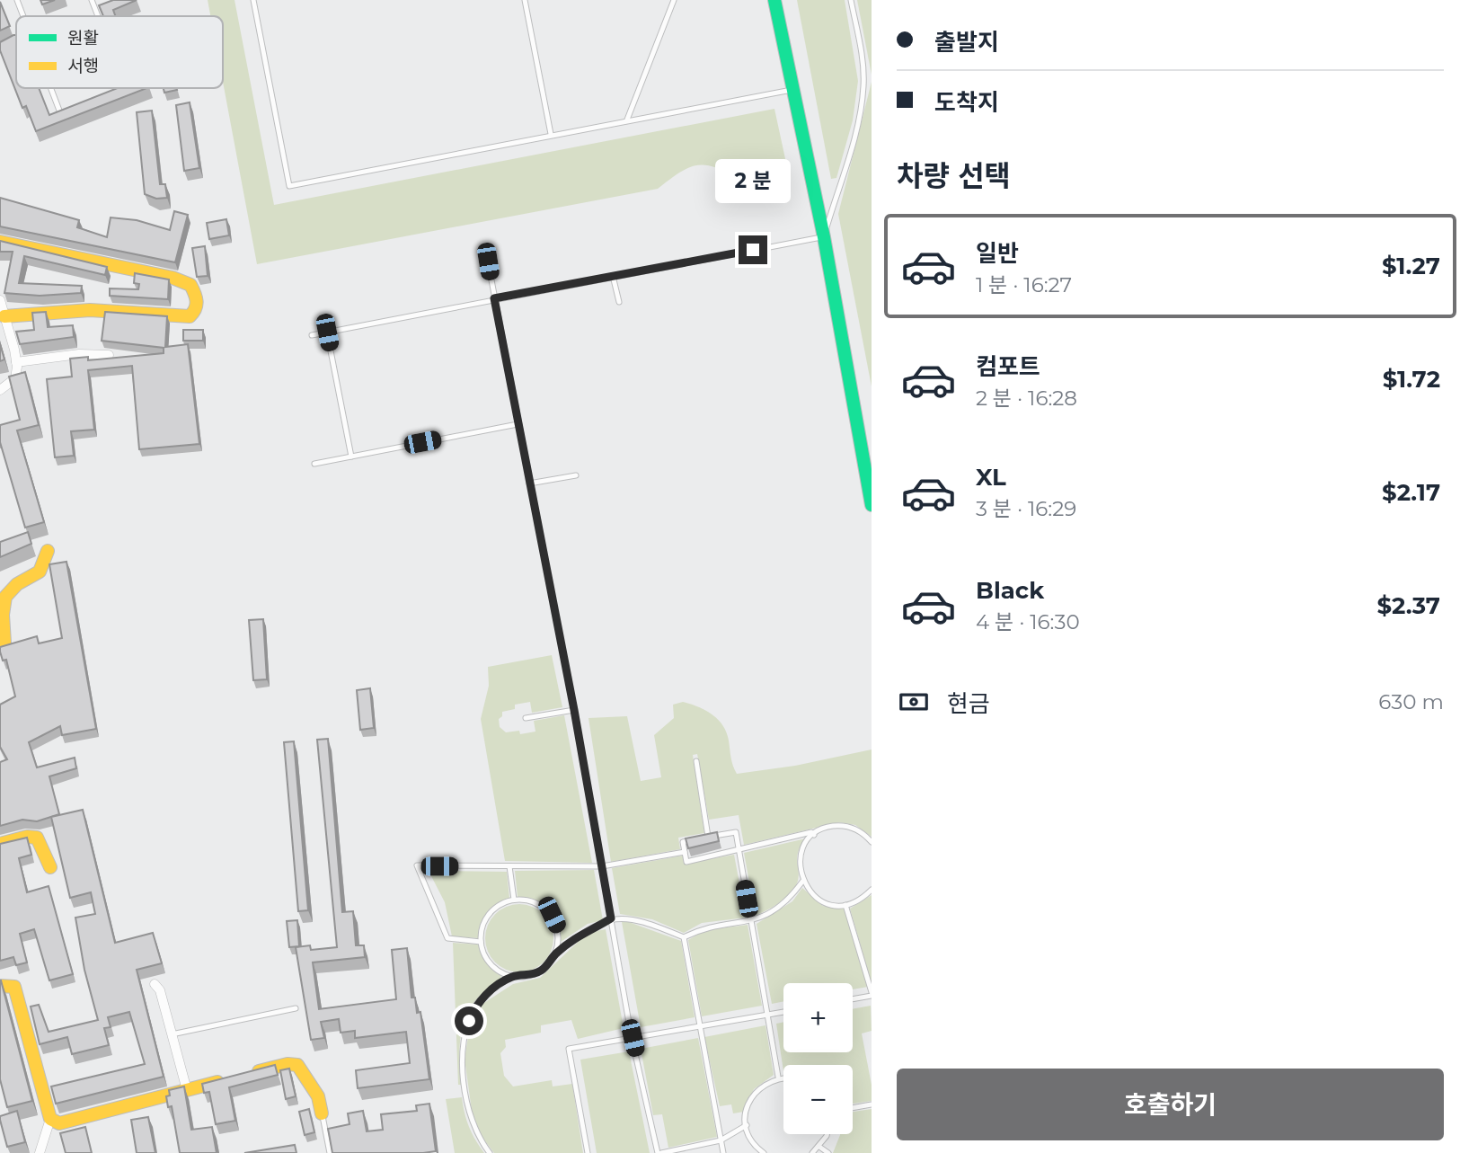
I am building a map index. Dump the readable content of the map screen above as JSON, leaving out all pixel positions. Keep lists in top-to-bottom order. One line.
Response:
{"legend":["원활","서행"],"page":{"banner":["출발지","도착지"],"heading":"차량 선택","bubble":"2 분","list":[{"name":"일반","note":"1 분 · 16:27","value":"$1.27"},{"name":"컴포트","note":"2 분 · 16:28","value":"$1.72"},{"name":"XL","note":"3 분 · 16:29","value":"$2.17"},{"name":"Black","note":"4 분 · 16:30","value":"$2.37"}],"pay":["현금","630 m"],"map_buttons":["+","−"],"buttons":"호출하기"}}
